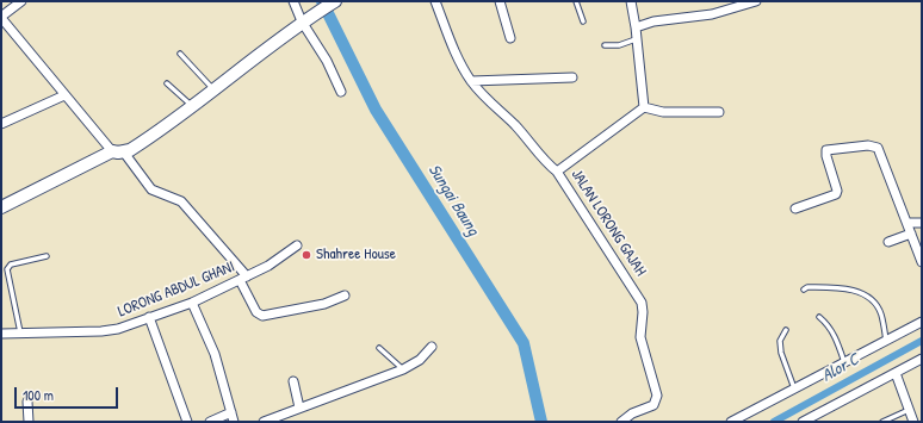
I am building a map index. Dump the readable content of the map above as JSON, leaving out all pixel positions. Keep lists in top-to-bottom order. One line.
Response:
{"streets":{"street":["JALAN LORONG GAJAH","LORONG ABDUL GHANI"]},"water":["Sungai Baung","Alor C"],"places":["Shahree House"],"scale_bar":"100 m"}
